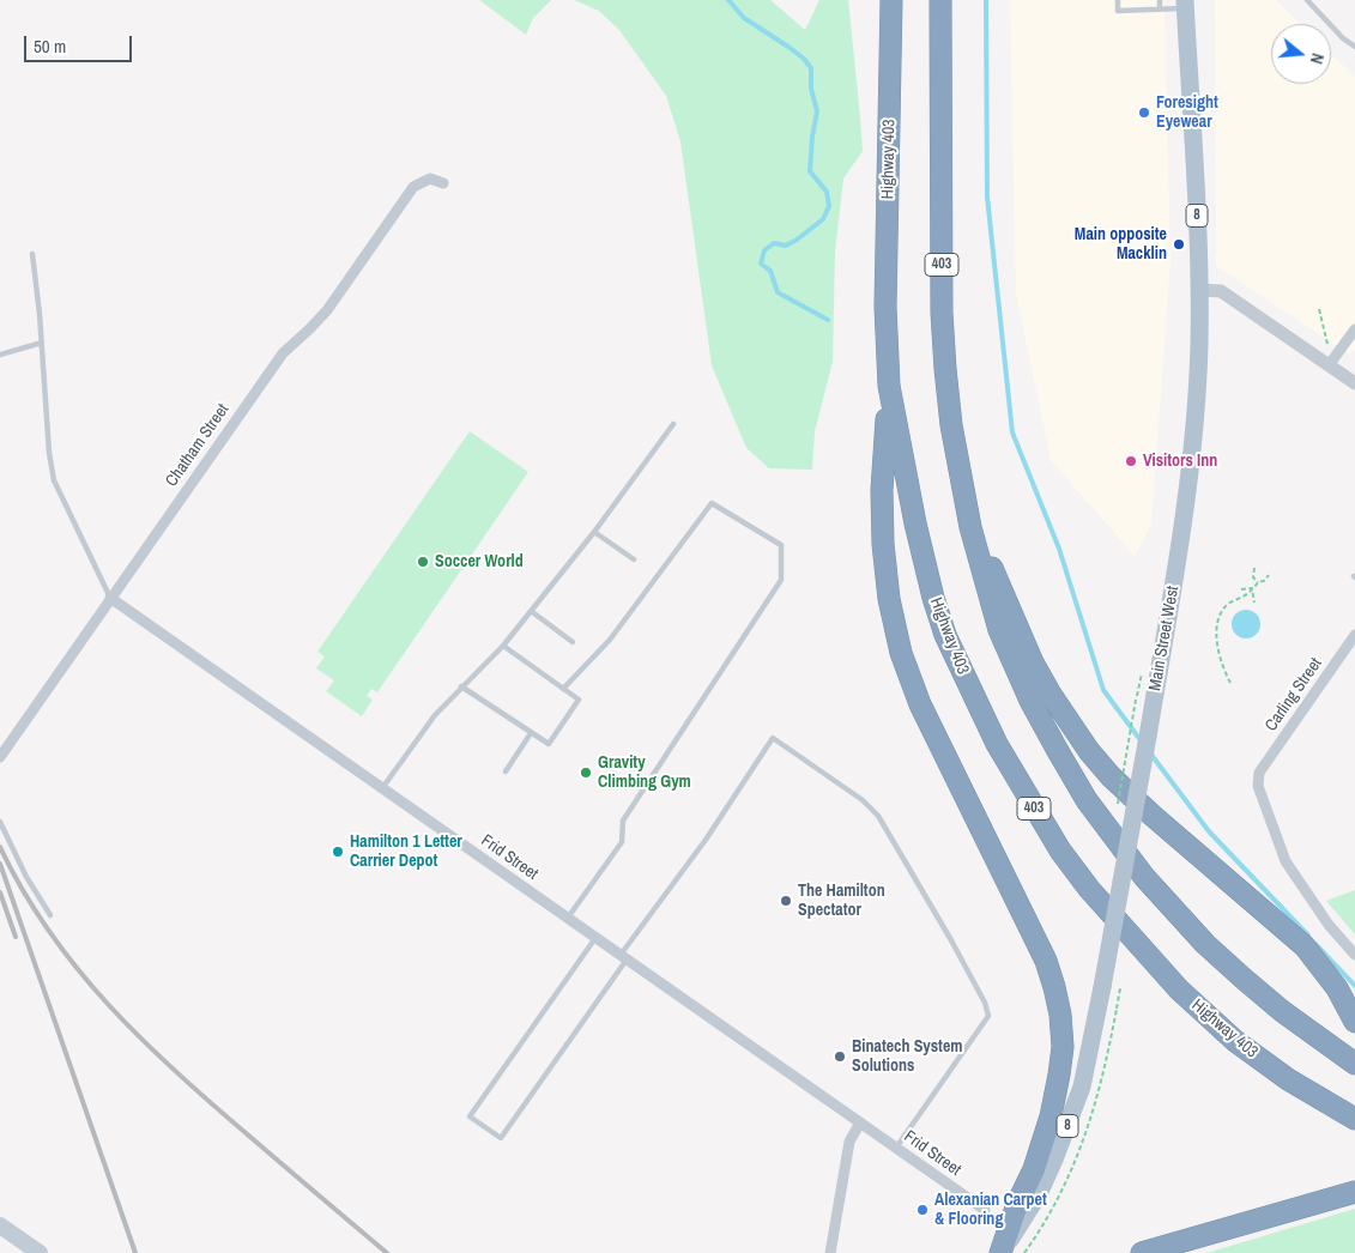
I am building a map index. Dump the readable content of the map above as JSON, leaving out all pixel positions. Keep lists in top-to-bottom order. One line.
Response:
{"streets":{"highway":["Highway 403","403"],"main road":["8","Main Street West"],"street":["Chatham Street","Carling Street","Frid Street"]},"crossings":[["Chatham Street","Frid Street"]],"places":["Foresight Eyewear","Main opposite Macklin","Visitors Inn","Soccer World","Gravity Climbing Gym","Hamilton 1 Letter Carrier Depot","The Hamilton Spectator","Binatech System Solutions","Alexanian Carpet & Flooring"],"scale_bar":"50 m","north":"right"}
